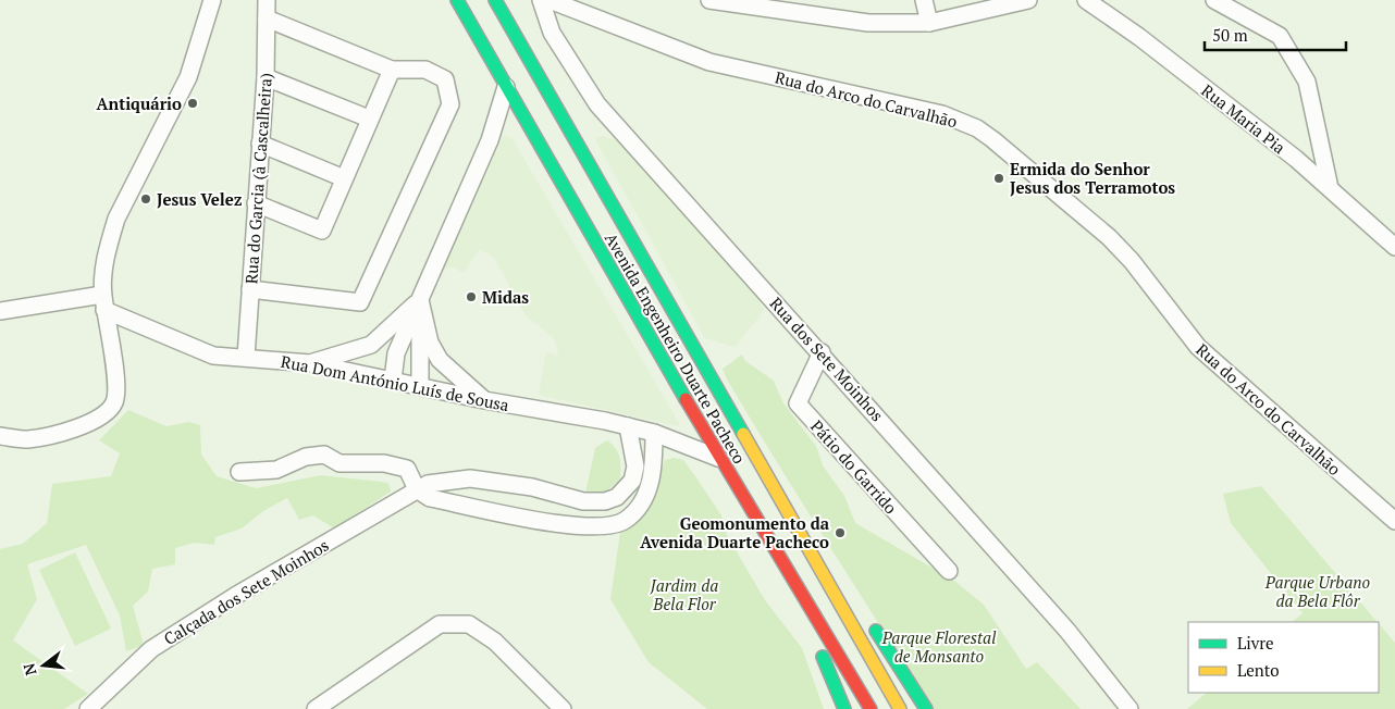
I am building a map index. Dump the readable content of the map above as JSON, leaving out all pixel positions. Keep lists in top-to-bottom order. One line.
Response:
{"streets":{"highway":["Avenida Engenheiro Duarte Pacheco"],"street":["Rua do Arco do Carvalhão","Rua Maria Pia","Rua do Garcia (à Cascalheira)","Rua dos Sete Moinhos","Rua Dom António Luís de Sousa","Pátio do Garrido","Calçada dos Sete Moinhos"]},"crossings":[["Rua do Garcia (à Cascalheira)","Rua Dom António Luís de Sousa"],["Avenida Engenheiro Duarte Pacheco","Rua Dom António Luís de Sousa"],["Rua dos Sete Moinhos","Pátio do Garrido"]],"parks":["Parque Urbano da Bela Flôr","Jardim da Bela Flor","Parque Florestal de Monsanto"],"places":["Antiquário","Ermida do Senhor Jesus dos Terramotos","Jesus Velez","Midas","Geomonumento da Avenida Duarte Pacheco"],"legend":["Livre","Lento"],"scale_bar":"50 m","north":"left"}
